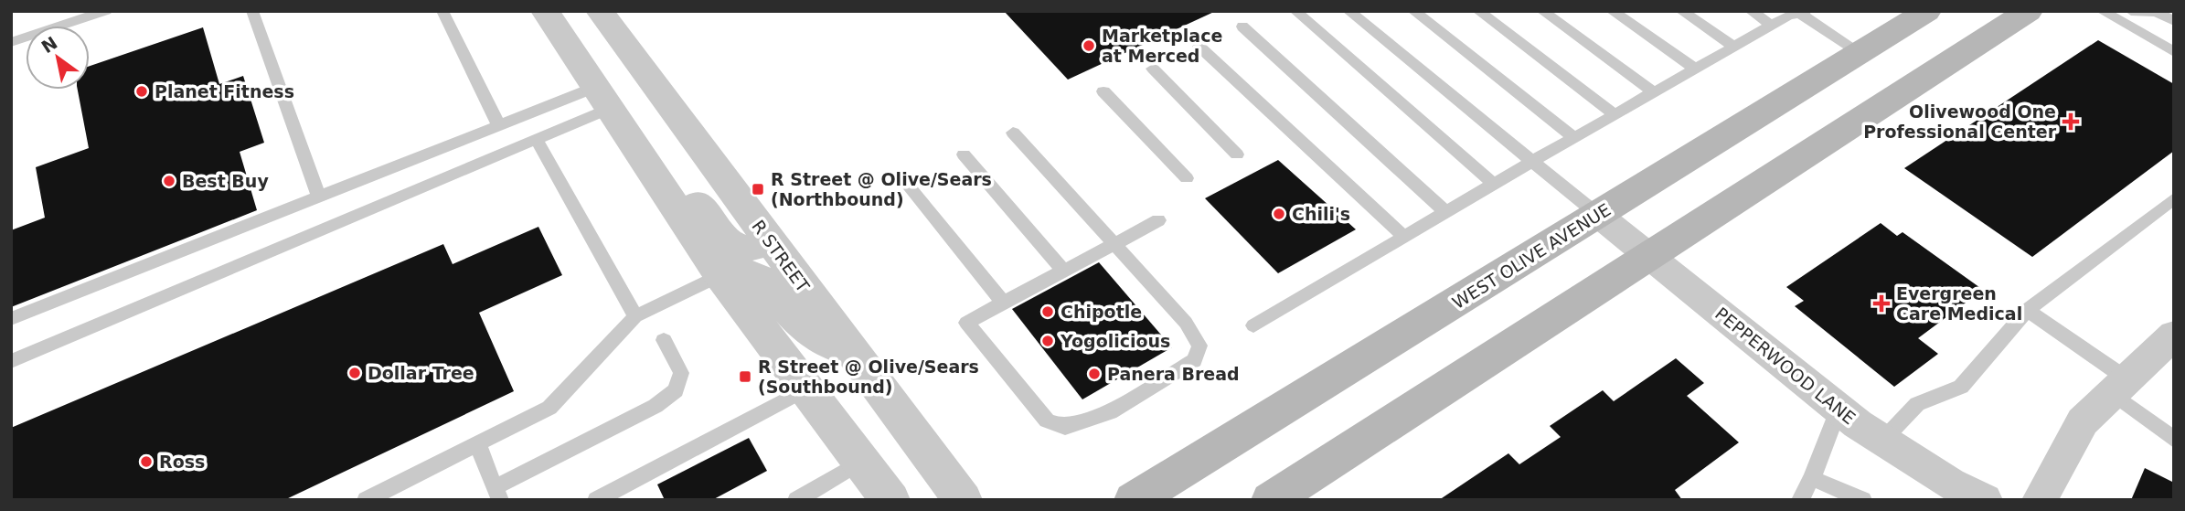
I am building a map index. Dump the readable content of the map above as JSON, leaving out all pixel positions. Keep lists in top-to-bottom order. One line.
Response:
{"streets":{"main road":["WEST OLIVE AVENUE"],"street":["R STREET","PEPPERWOOD LANE"]},"crossings":[["WEST OLIVE AVENUE","PEPPERWOOD LANE"]],"places":{"other":["Marketplace at Merced","Planet Fitness","Best Buy","Chili's","Chipotle","Yogolicious","Dollar Tree","Panera Bread","Ross"],"health":["Olivewood One Professional Center","Evergreen Care Medical"],"transit":["R Street @ Olive/Sears (Northbound)","R Street @ Olive/Sears (Southbound)"]},"north":"top left"}
